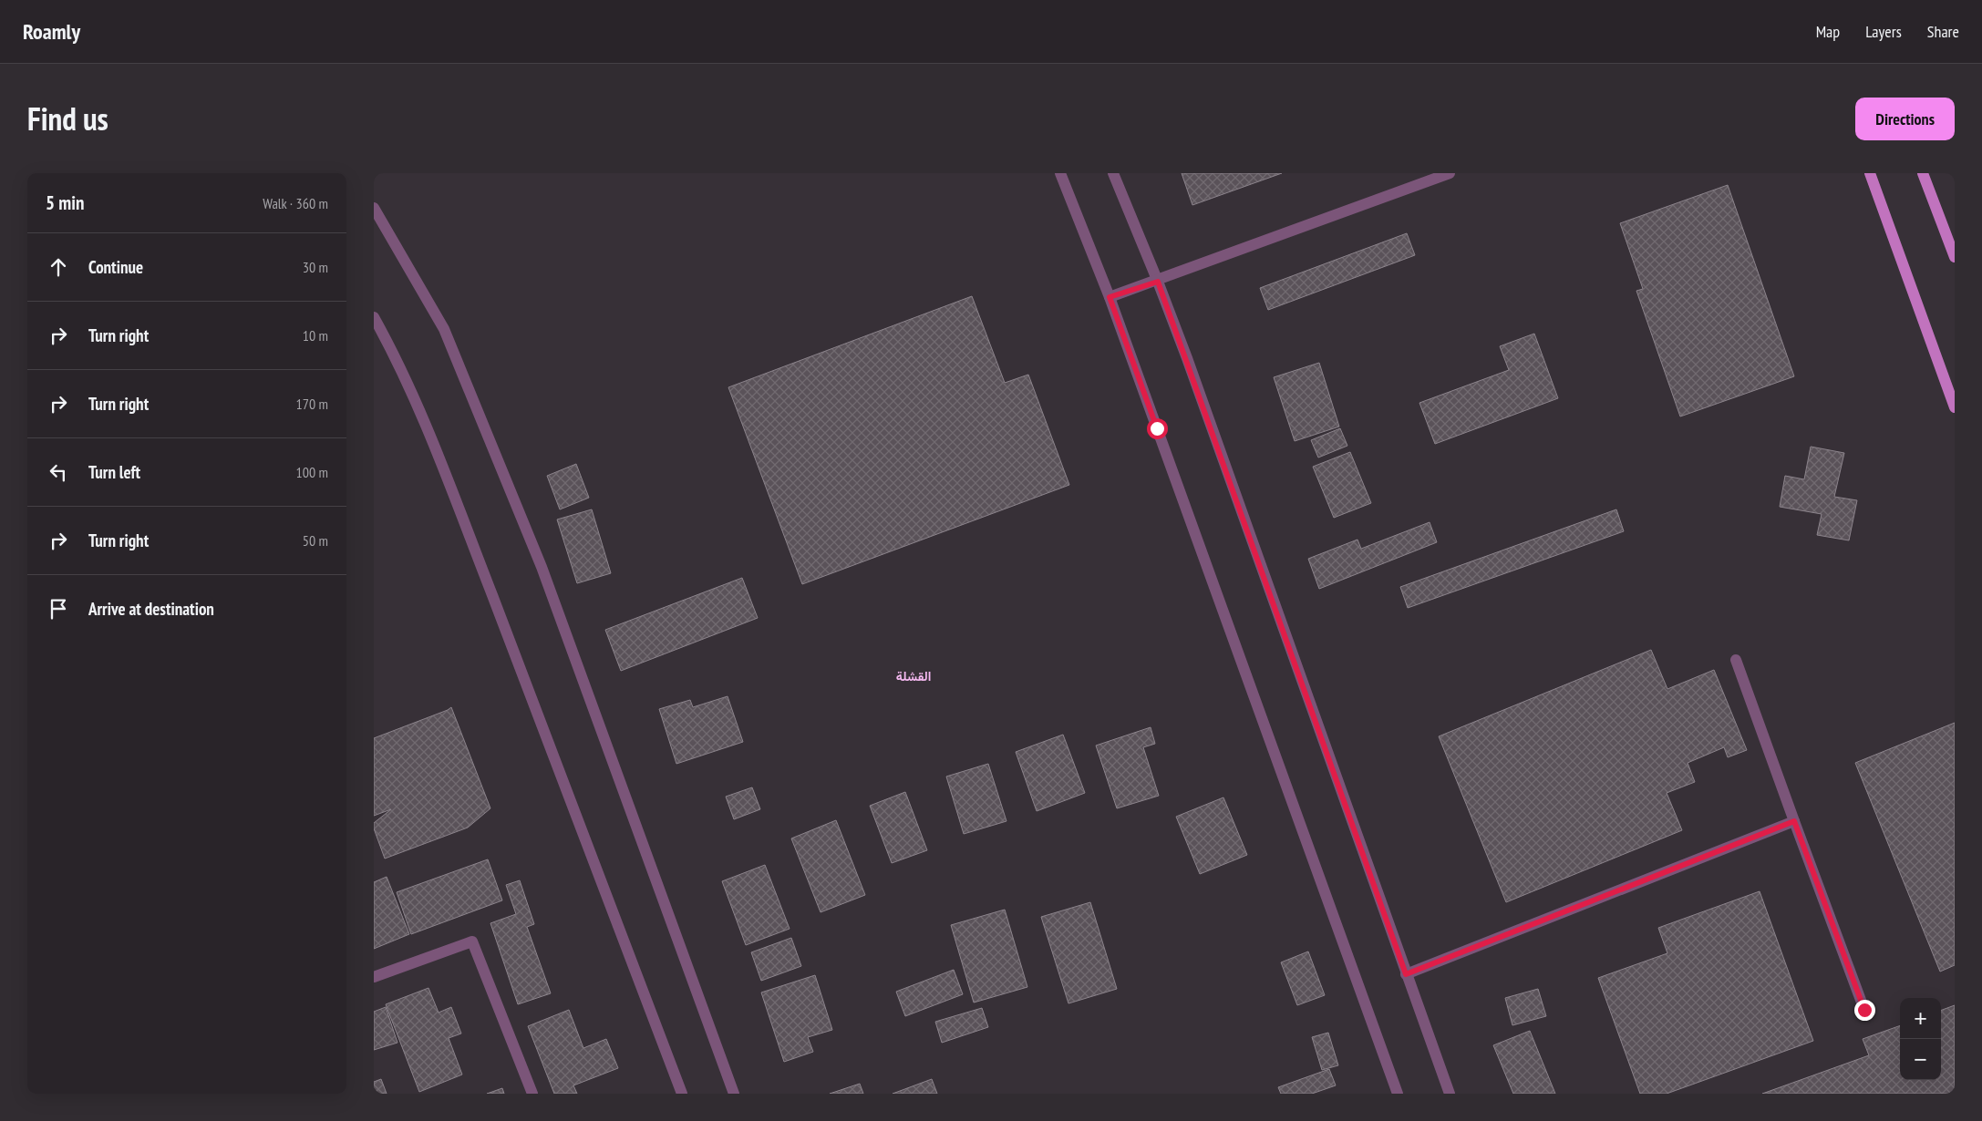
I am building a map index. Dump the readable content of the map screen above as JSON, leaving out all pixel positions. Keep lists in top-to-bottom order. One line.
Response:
{"districts":["القشلة"],"page":{"header":"Roamly","nav":["Map","Layers","Share"],"title":"Find us","buttons":"Directions","heading":["5 min","Walk · 360 m"],"list":[["Continue","30 m"],["Turn right","10 m"],["Turn right","170 m"],["Turn left","100 m"],["Turn right","50 m"],"Arrive at destination"],"map_buttons":["+","−"]}}
